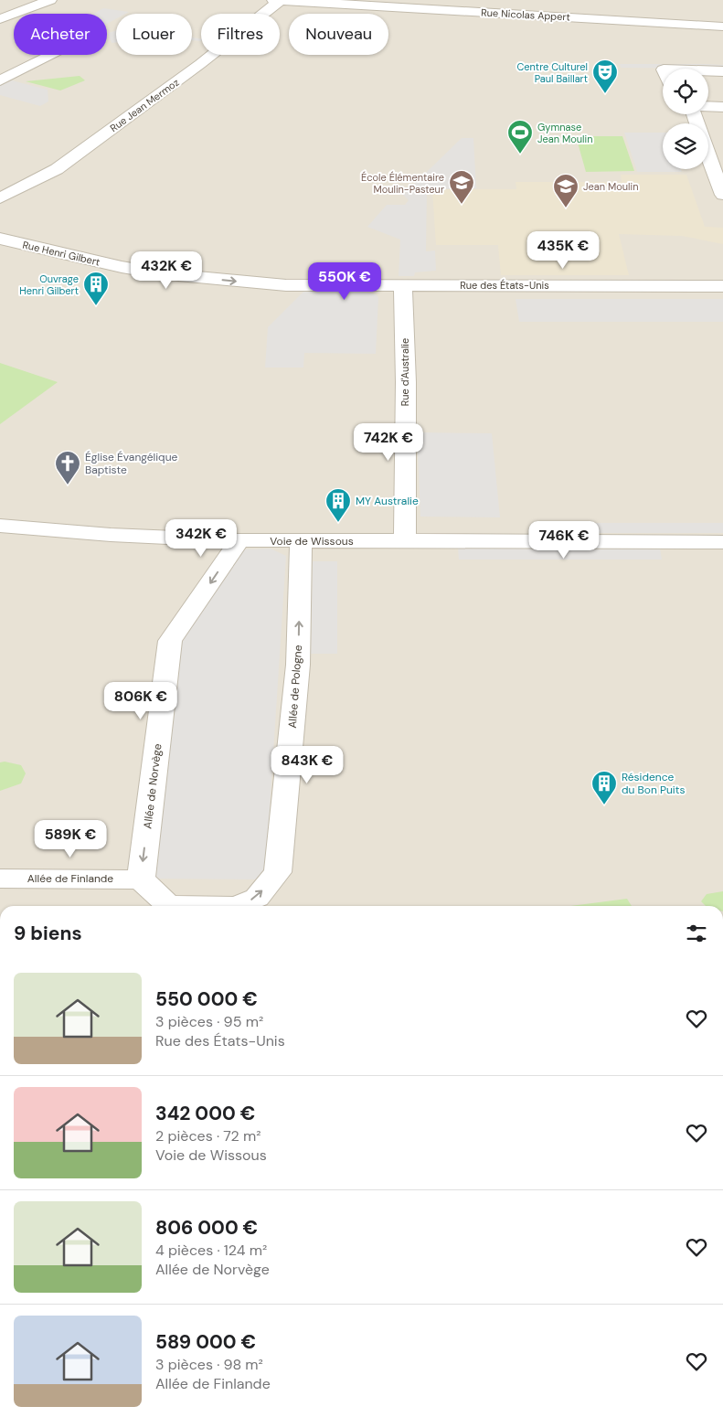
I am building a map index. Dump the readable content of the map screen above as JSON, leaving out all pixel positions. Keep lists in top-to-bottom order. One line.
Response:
{"streets":{"street":["Rue Nicolas Appert","Rue Jean Mermoz","Rue Henri Gilbert","Rue des États-Unis","Rue d'Australie","Voie de Wissous","Allée de Pologne","Allée de Norvège","Allée de Finlande"]},"crossings":[["Rue Nicolas Appert","Rue Jean Mermoz"],["Rue Henri Gilbert","Rue des États-Unis"],["Rue des États-Unis","Rue d'Australie"],["Rue d'Australie","Voie de Wissous"],["Voie de Wissous","Allée de Pologne"],["Voie de Wissous","Allée de Norvège"],["Allée de Pologne","Allée de Norvège"],["Allée de Pologne","Allée de Finlande"],["Allée de Norvège","Allée de Finlande"]],"one_way":["Rue Henri Gilbert","Allée de Norvège"],"places":{"theatre":["Centre Culturel Paul Baillart"],"sports":["Gymnase Jean Moulin"],"school or university":["École Élémentaire Moulin-Pasteur","Jean Moulin"],"building":["Ouvrage Henri Gilbert","MY Australie","Résidence du Bon Puits"],"church":["Église Évangélique Baptiste"]},"page":{"chip":["Acheter","Louer","Filtres","Nouveau"],"price":["435K €","432K €","550K €","742K €","342K €","746K €","806K €","843K €","589K €"],"heading":"9 biens","list":[{"name":"550 000 €","note":"3 pièces · 95 m² · Rue des États-Unis"},{"name":"342 000 €","note":"2 pièces · 72 m² · Voie de Wissous"},{"name":"806 000 €","note":"4 pièces · 124 m² · Allée de Norvège"},{"name":"589 000 €","note":"3 pièces · 98 m² · Allée de Finlande"}]}}
